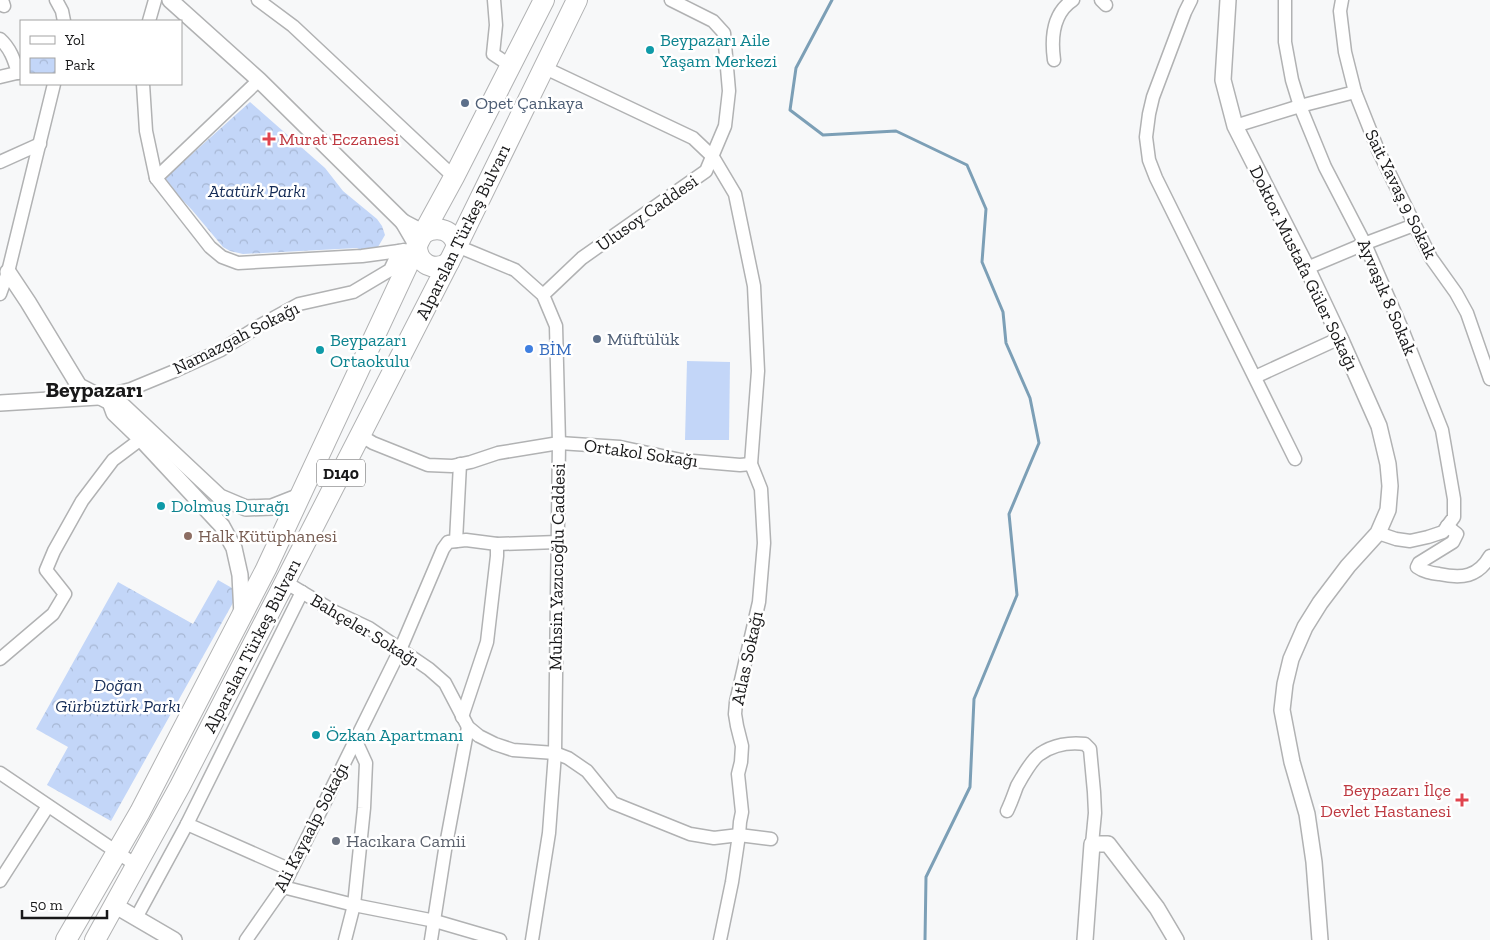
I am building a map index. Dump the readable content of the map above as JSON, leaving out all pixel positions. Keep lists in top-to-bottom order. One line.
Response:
{"streets":{"highway":["Alparslan Türkeş Bulvarı","D140"],"street":["Sait Yavaş 9 Sokak","Ulusoy Caddesi","Doktor Mustafa Güler Sokağı","Ayvaşık 8 Sokak","Namazgah Sokağı","Ortakol Sokağı","Muhsin Yazıcıoğlu Caddesi","Bahçeler Sokağı","Atlas Sokağı","Ali Kayaalp Sokağı"]},"crossings":[["Ulusoy Caddesi","Ortakol Sokağı"],["Ulusoy Caddesi","Muhsin Yazıcıoğlu Caddesi"],["Ulusoy Caddesi","Atlas Sokağı"],["Alparslan Türkeş Bulvarı","Namazgah Sokağı"],["Alparslan Türkeş Bulvarı","Ortakol Sokağı"],["Alparslan Türkeş Bulvarı","Muhsin Yazıcıoğlu Caddesi"],["Alparslan Türkeş Bulvarı","Bahçeler Sokağı"],["Namazgah Sokağı","Muhsin Yazıcıoğlu Caddesi"],["Ortakol Sokağı","Muhsin Yazıcıoğlu Caddesi"],["Ortakol Sokağı","Atlas Sokağı"],["Bahçeler Sokağı","Ali Kayaalp Sokağı"]],"districts":["Beypazarı"],"parks":["Atatürk Parkı","Doğan Gürbüztürk Parkı"],"places":{"other":["Beypazarı Aile Yaşam Merkezi","Opet Çankaya","Müftülük","BİM","Beypazarı Ortaokulu","Dolmuş Durağı","Halk Kütüphanesi","Özkan Apartmanı","Hacıkara Camii"],"health":["Murat Eczanesi","Beypazarı İlçe Devlet Hastanesi"]},"legend":["Yol","Park"],"scale_bar":"50 m"}
